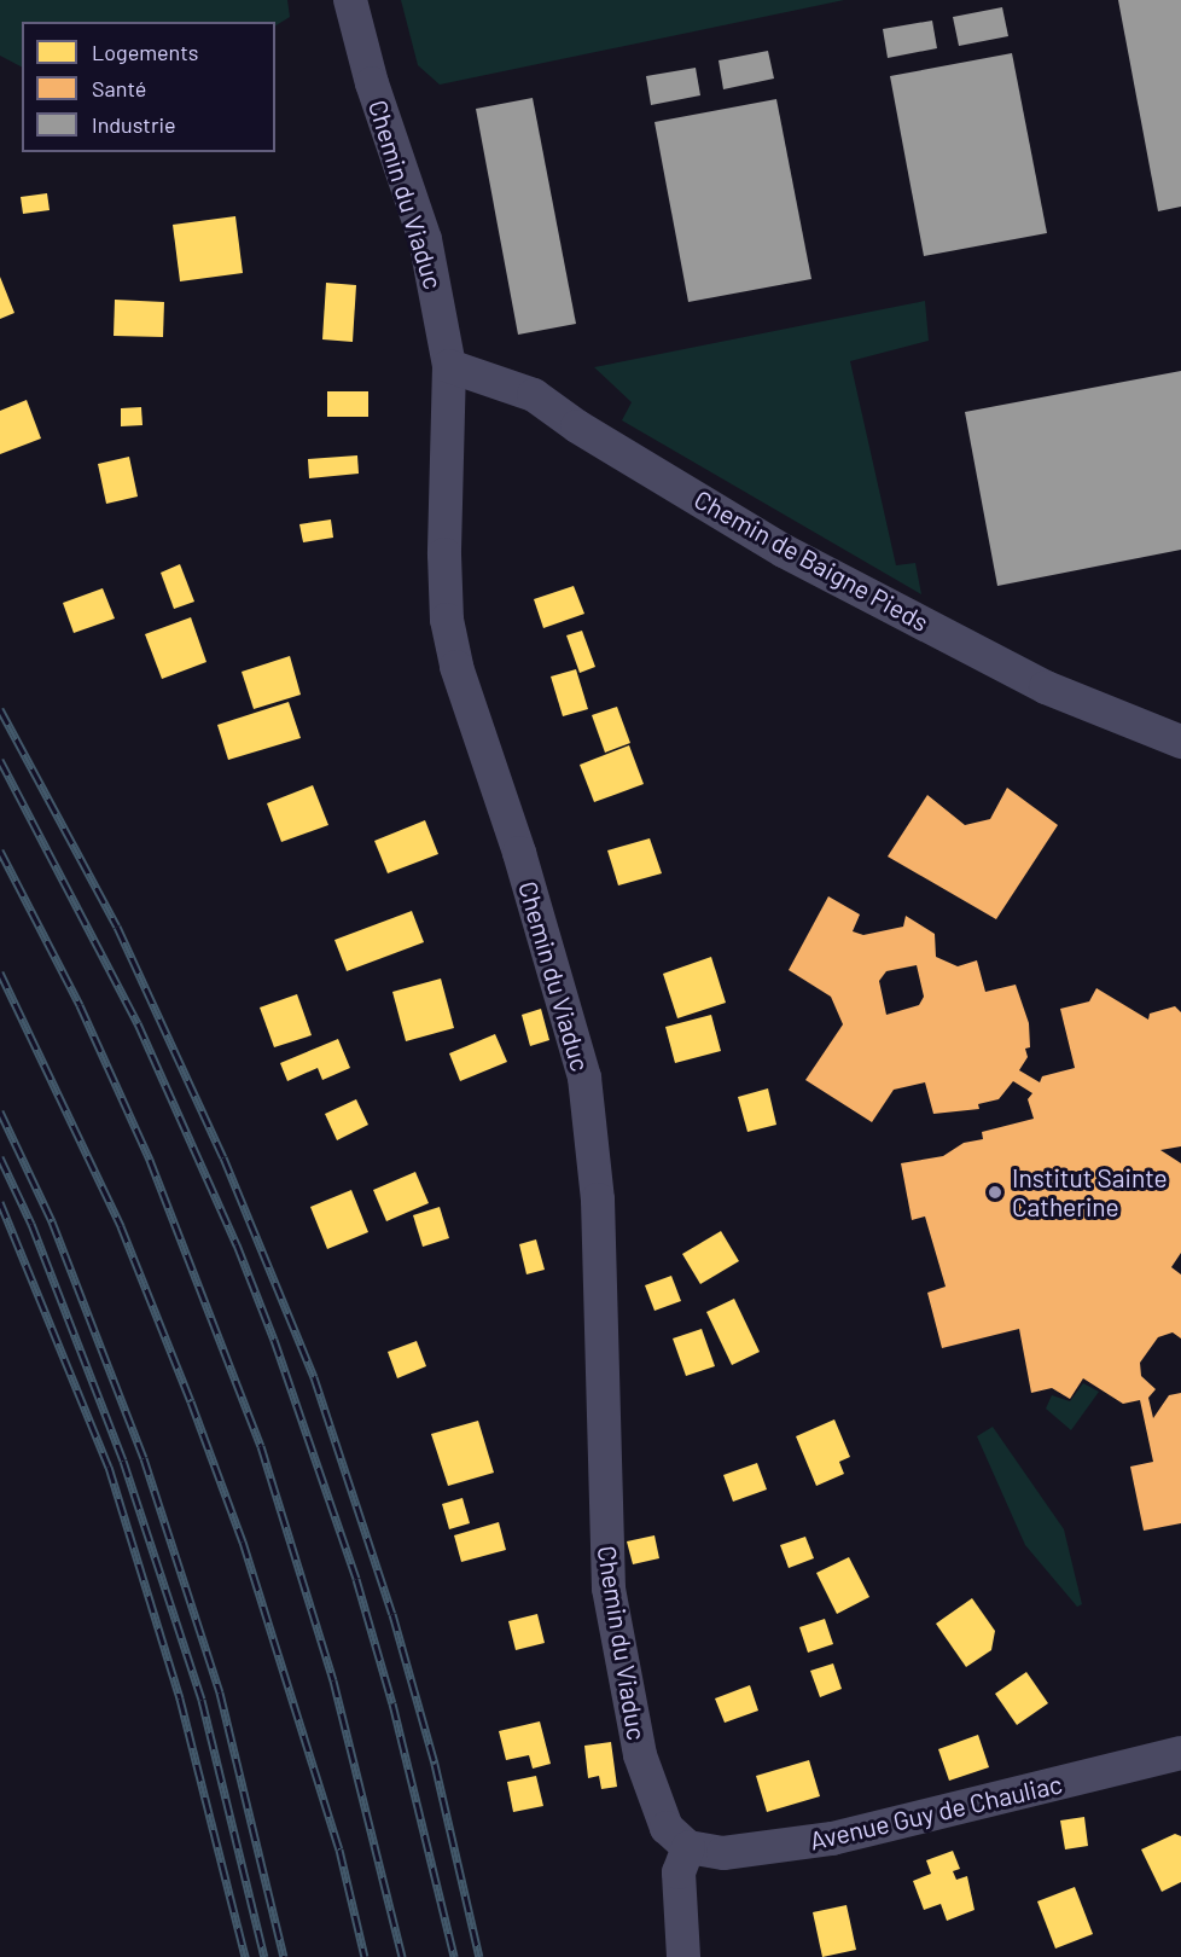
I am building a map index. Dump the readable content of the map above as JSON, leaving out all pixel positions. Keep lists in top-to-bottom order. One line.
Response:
{"streets":{"street":["Chemin du Viaduc","Chemin de Baigne Pieds","Avenue Guy de Chauliac"]},"crossings":[["Chemin du Viaduc","Chemin de Baigne Pieds"],["Chemin du Viaduc","Avenue Guy de Chauliac"]],"places":["Institut Sainte Catherine"],"legend":["Logements","Santé","Industrie"]}
